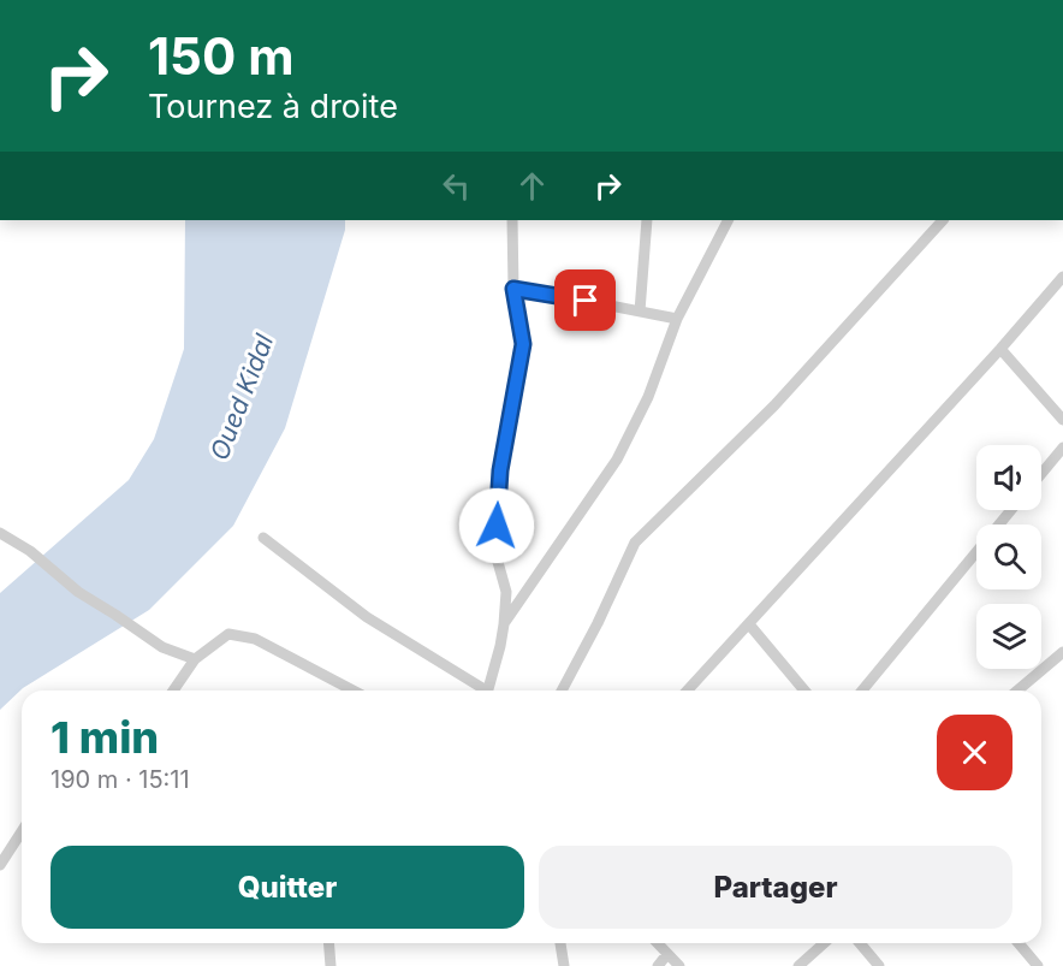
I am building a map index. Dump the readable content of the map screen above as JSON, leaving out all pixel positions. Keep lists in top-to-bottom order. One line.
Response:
{"water":["Oued Kidal"],"page":{"turn":["150 m","Tournez à droite"],"heading":["1 min","190 m · 15:11"],"buttons":["Quitter","Partager"]}}
